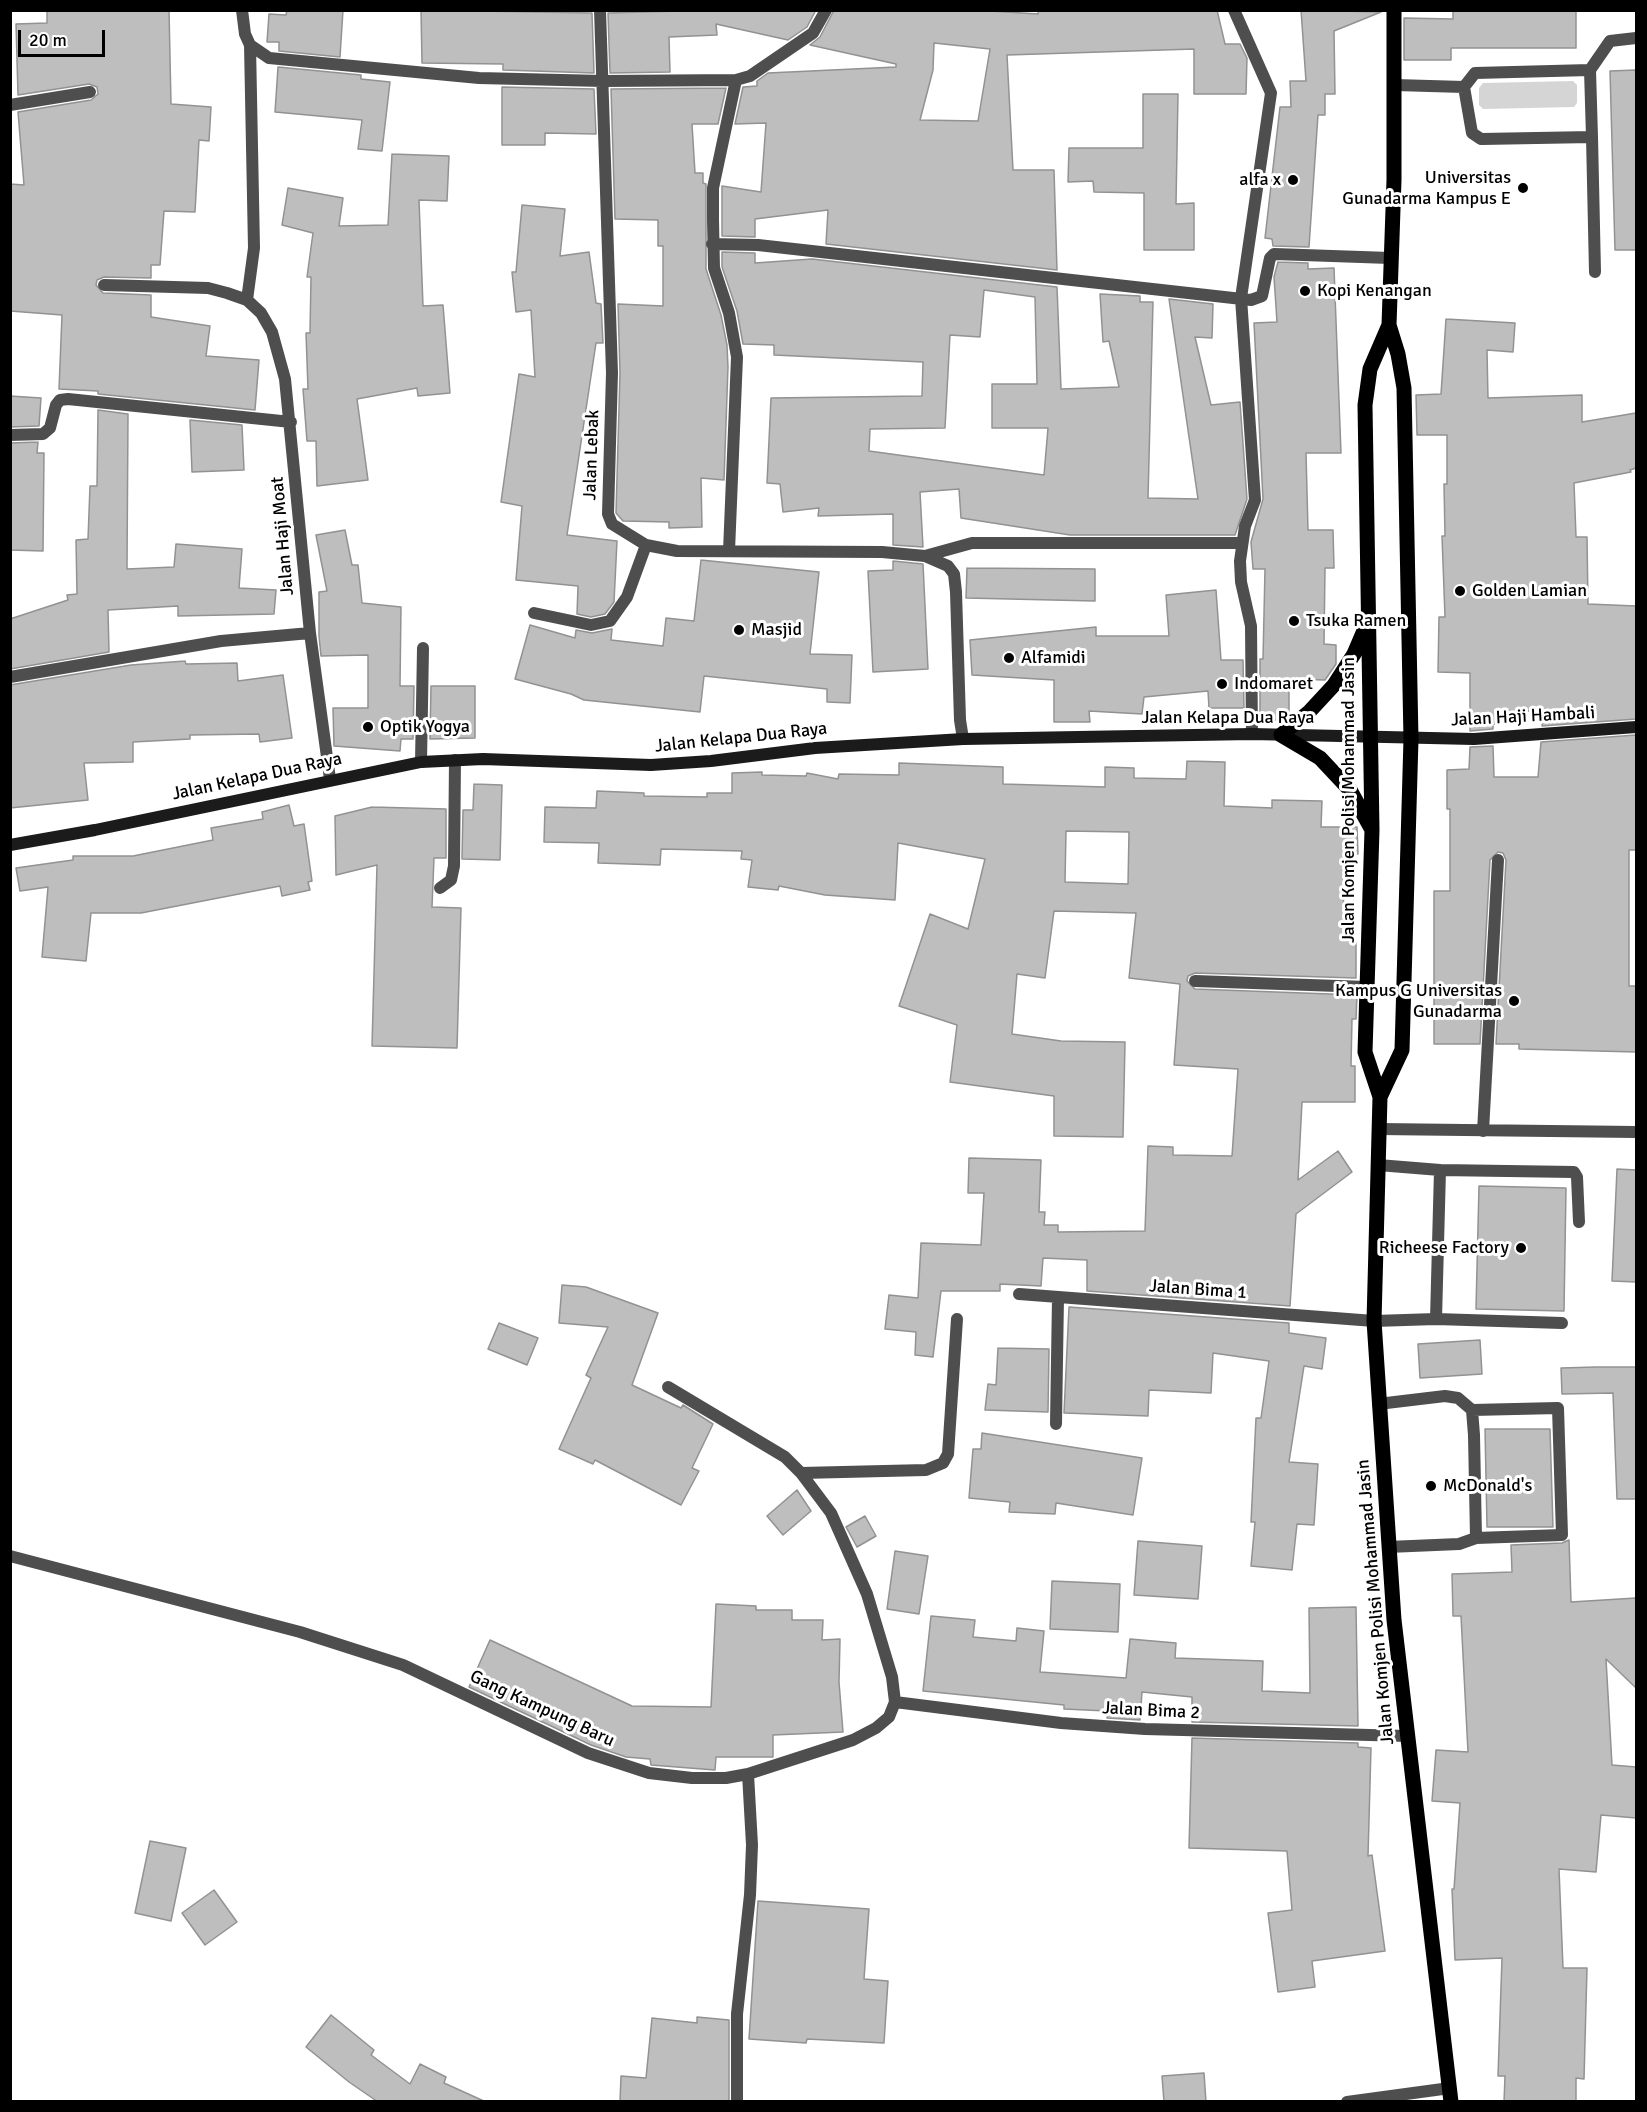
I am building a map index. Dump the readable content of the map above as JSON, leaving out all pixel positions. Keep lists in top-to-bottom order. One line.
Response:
{"streets":{"main road":["Jalan Haji Hambali","Jalan Kelapa Dua Raya","Jalan Komjen Polisi Mohammad Jasin"],"street":["Jalan Lebak","Jalan Haji Moat","Jalan Bima 1","Gang Kampung Baru","Jalan Bima 2"]},"crossings":[["Jalan Lebak","Jalan Kelapa Dua Raya"],["Jalan Haji Moat","Jalan Kelapa Dua Raya"],["Jalan Haji Hambali","Jalan Kelapa Dua Raya"],["Jalan Haji Hambali","Jalan Komjen Polisi Mohammad Jasin"],["Jalan Kelapa Dua Raya","Jalan Komjen Polisi Mohammad Jasin"],["Jalan Komjen Polisi Mohammad Jasin","Jalan Bima 1"],["Jalan Komjen Polisi Mohammad Jasin","Jalan Bima 2"],["Gang Kampung Baru","Jalan Bima 2"]],"places":["alfa x","Universitas Gunadarma Kampus E","Kopi Kenangan","Golden Lamian","Tsuka Ramen","Masjid","Alfamidi","Indomaret","Optik Yogya","Kampus G Universitas Gunadarma","Richeese Factory","McDonald's"],"scale_bar":"20 m"}
